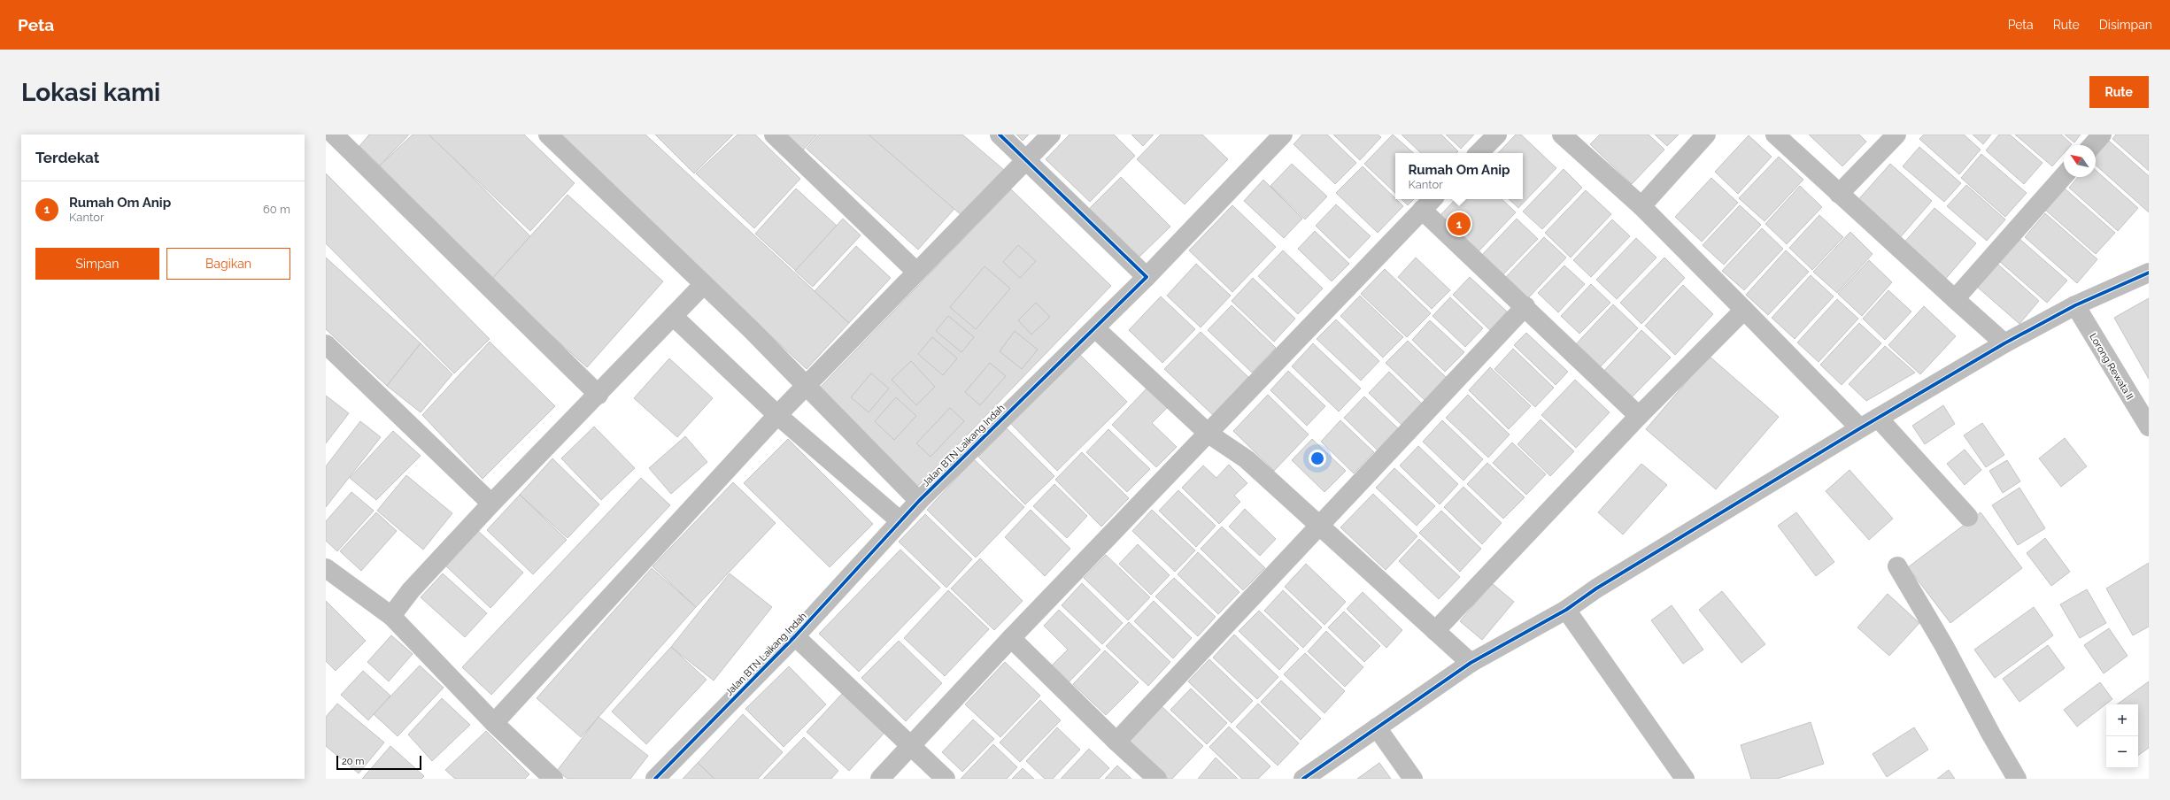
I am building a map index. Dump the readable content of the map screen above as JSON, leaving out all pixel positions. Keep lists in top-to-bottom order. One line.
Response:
{"streets":{"street":["Lorong Rewata II","Jalan BTN Laikang Indah"]},"scale_bar":"20 m","north":"top left","page":{"header":"Peta","nav":["Peta","Rute","Disimpan"],"buttons":["Rute",["Simpan","Bagikan"]],"title":"Lokasi kami","heading":"Terdekat","popup":["Rumah Om Anip","Kantor"],"list":[{"mark":"1","name":"Rumah Om Anip","note":"Kantor","value":"60 m"}],"pins":"1","map_buttons":["+","−"],"scale":"20 m"}}
